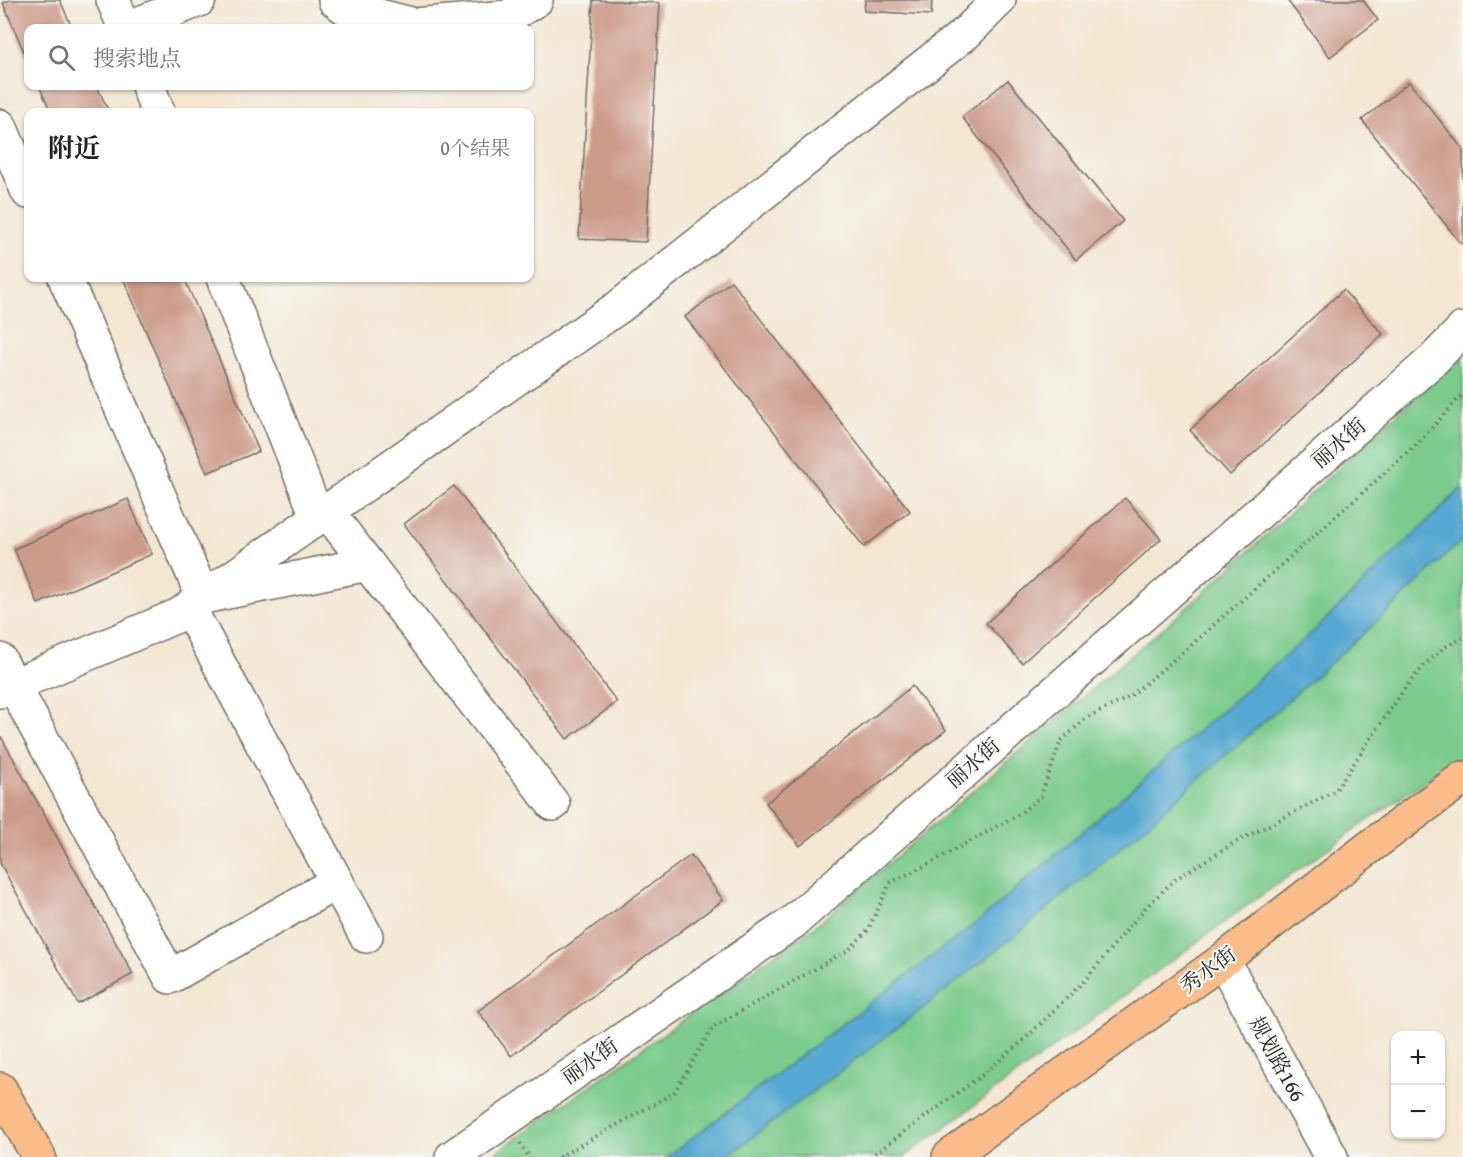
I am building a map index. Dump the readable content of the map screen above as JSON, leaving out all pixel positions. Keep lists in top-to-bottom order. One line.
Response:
{"streets":{"main road":["秀水街"],"street":["丽水街","规划路166"]},"crossings":[["秀水街","规划路166"]],"page":{"search":"搜索地点","heading":["附近","0个结果"],"map_buttons":["+","−"]}}
